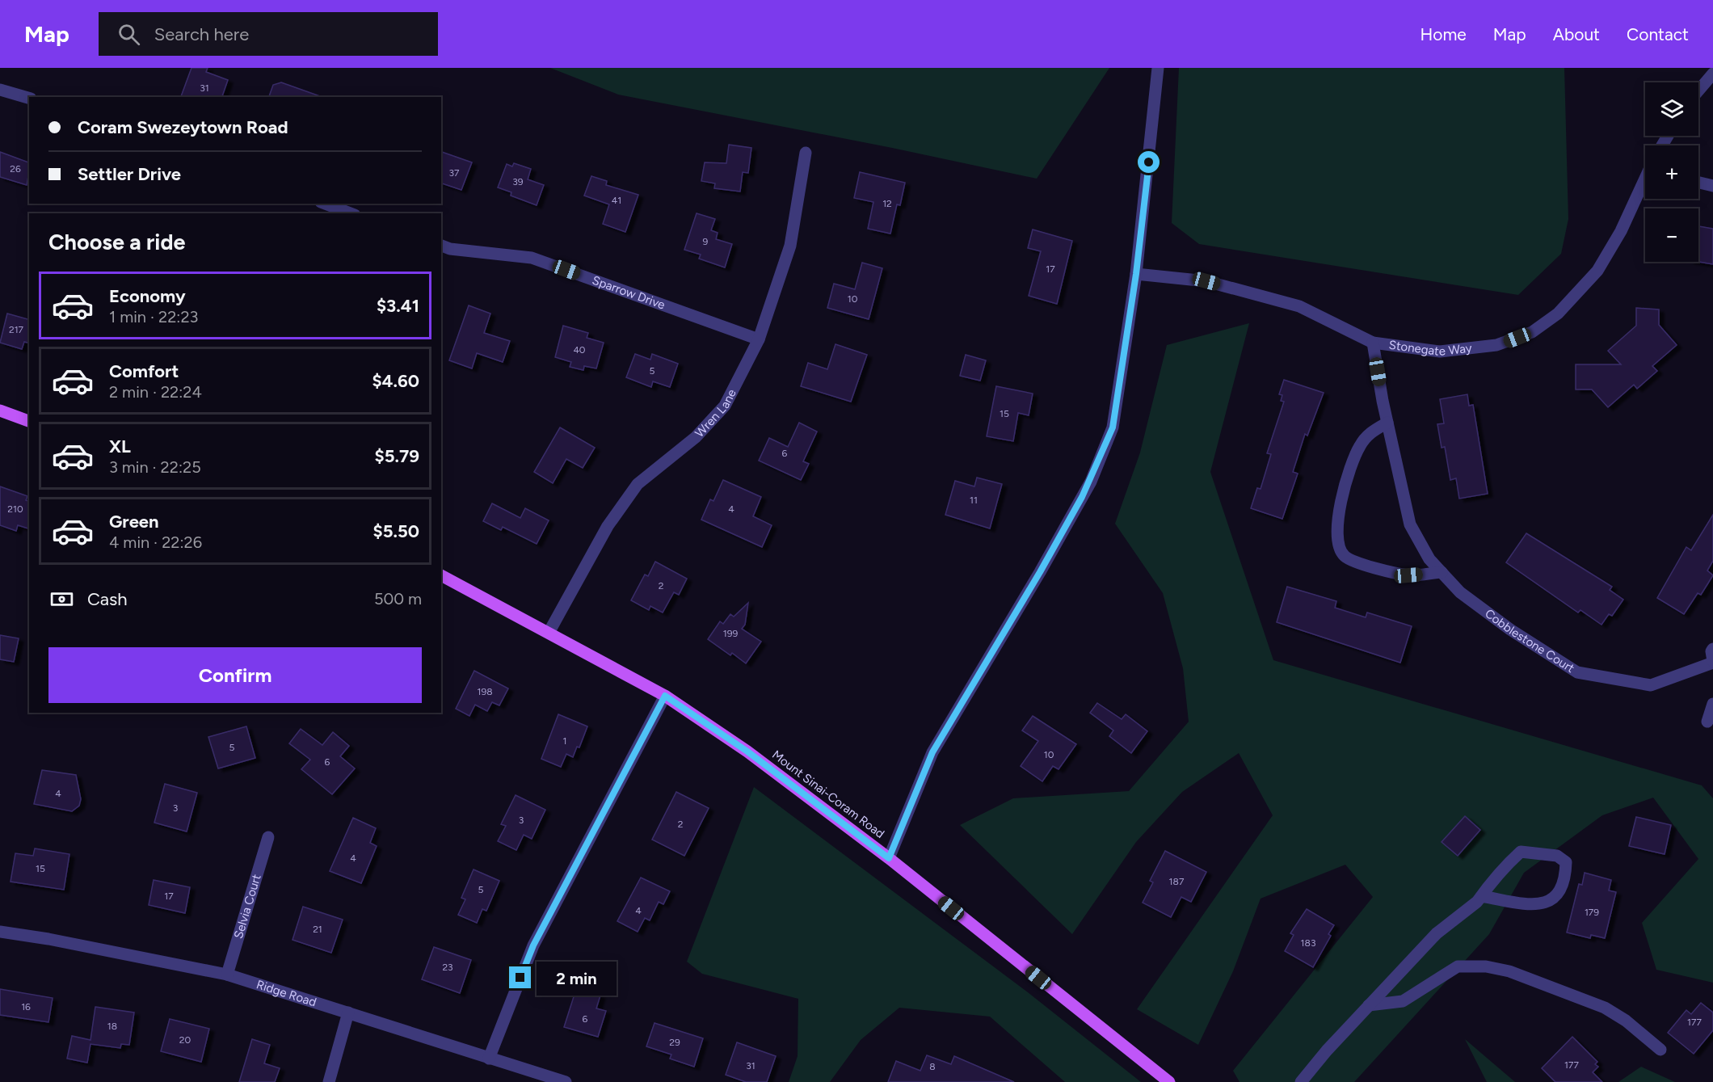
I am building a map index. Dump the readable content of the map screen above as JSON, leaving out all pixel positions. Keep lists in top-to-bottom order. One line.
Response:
{"streets":{"main road":["Mount Sinai-Coram Road"],"street":["Sparrow Drive","Stonegate Way","Wren Lane","Cobblestone Court","Selvia Court","Ridge Road"]},"crossings":[["Sparrow Drive","Wren Lane"],["Stonegate Way","Cobblestone Court"],["Wren Lane","Mount Sinai-Coram Road"],["Selvia Court","Ridge Road"]],"house_numbers":["31","26","37","39","41","12","9","17","10","217","40","5","15","6","11","210","4","2","199","198","1","5","10","6","4","3","3","2","4","15","187","5","17","4","179","21","183","23","16","6","177","18","20","29","177","31","8"],"page":{"header":"Map","search":"Search here","nav":["Home","Map","About","Contact"],"map_buttons":["+","−"],"banner":["Coram Swezeytown Road","Settler Drive"],"heading":"Choose a ride","list":[{"name":"Economy","note":"1 min · 22:23","value":"$3.41"},{"name":"Comfort","note":"2 min · 22:24","value":"$4.60"},{"name":"XL","note":"3 min · 22:25","value":"$5.79"},{"name":"Green","note":"4 min · 22:26","value":"$5.50"}],"pay":["Cash","500 m"],"buttons":"Confirm","bubble":"2 min"}}
